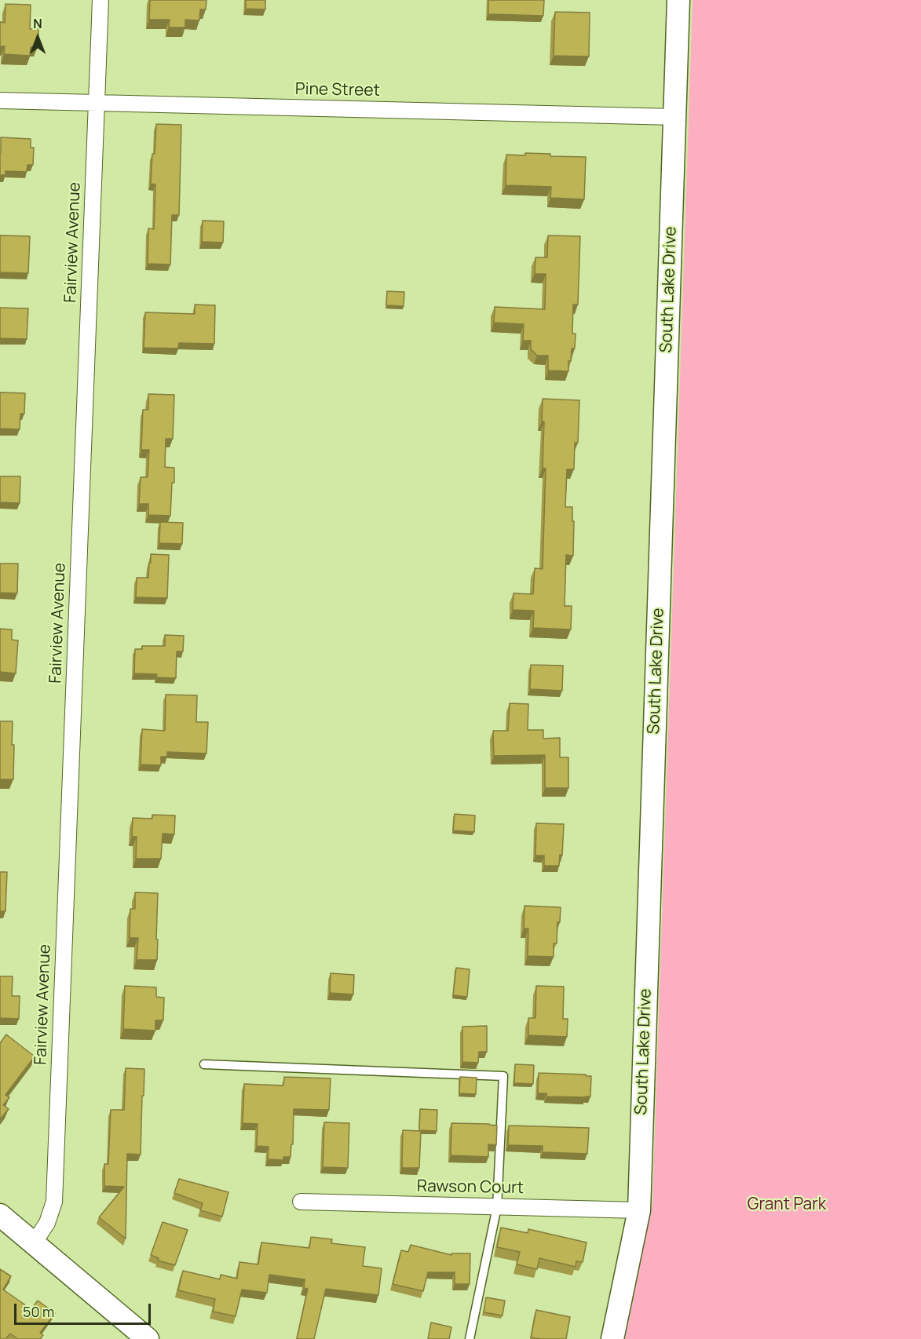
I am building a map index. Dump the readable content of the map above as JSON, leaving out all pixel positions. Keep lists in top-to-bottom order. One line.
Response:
{"streets":{"street":["Pine Street","Fairview Avenue","South Lake Drive","Rawson Court"]},"crossings":[["Pine Street","Fairview Avenue"],["Pine Street","South Lake Drive"],["South Lake Drive","Rawson Court"]],"parks":["Grant Park"],"scale_bar":"50 m","north":"top"}
